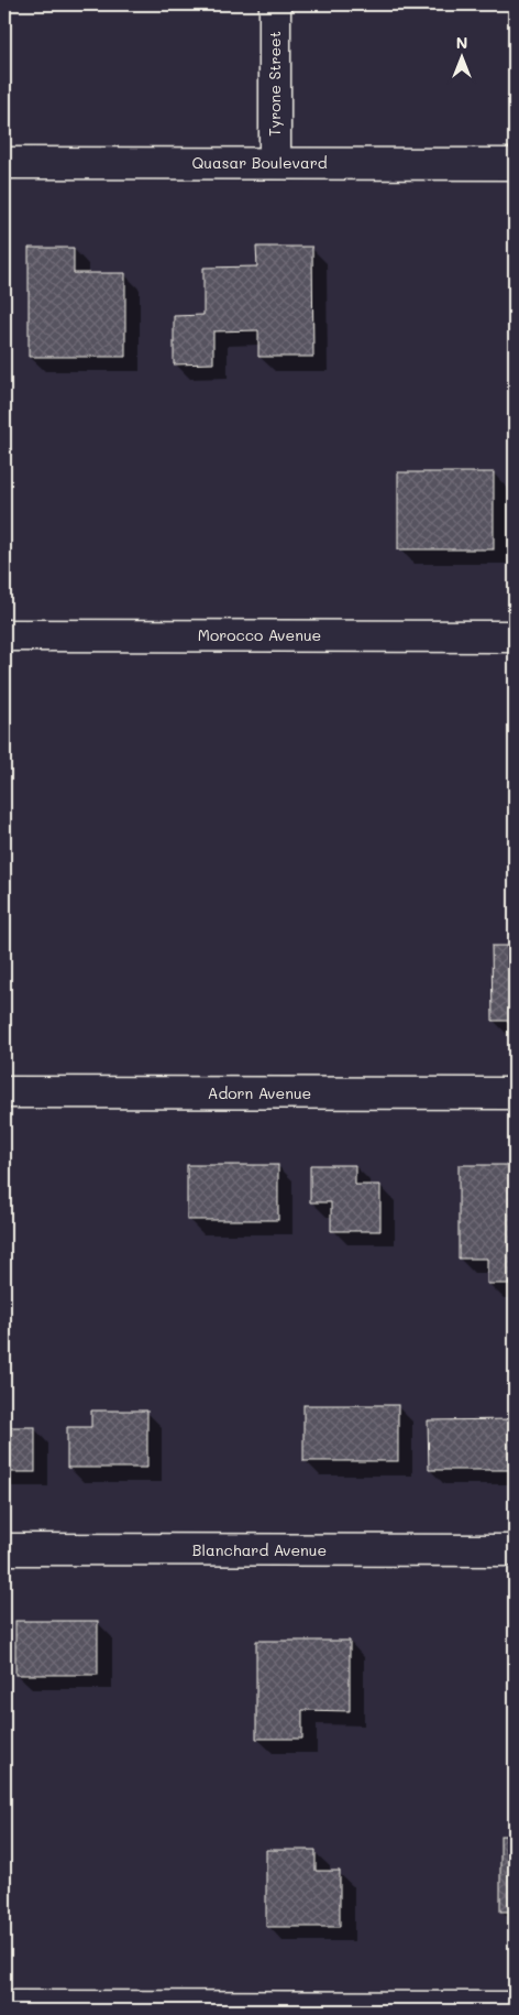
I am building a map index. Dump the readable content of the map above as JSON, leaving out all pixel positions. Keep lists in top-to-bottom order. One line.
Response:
{"streets":{"street":["Tyrone Street","Quasar Boulevard","Morocco Avenue","Adorn Avenue","Blanchard Avenue"]},"crossings":[["Tyrone Street","Quasar Boulevard"]],"north":"top"}
